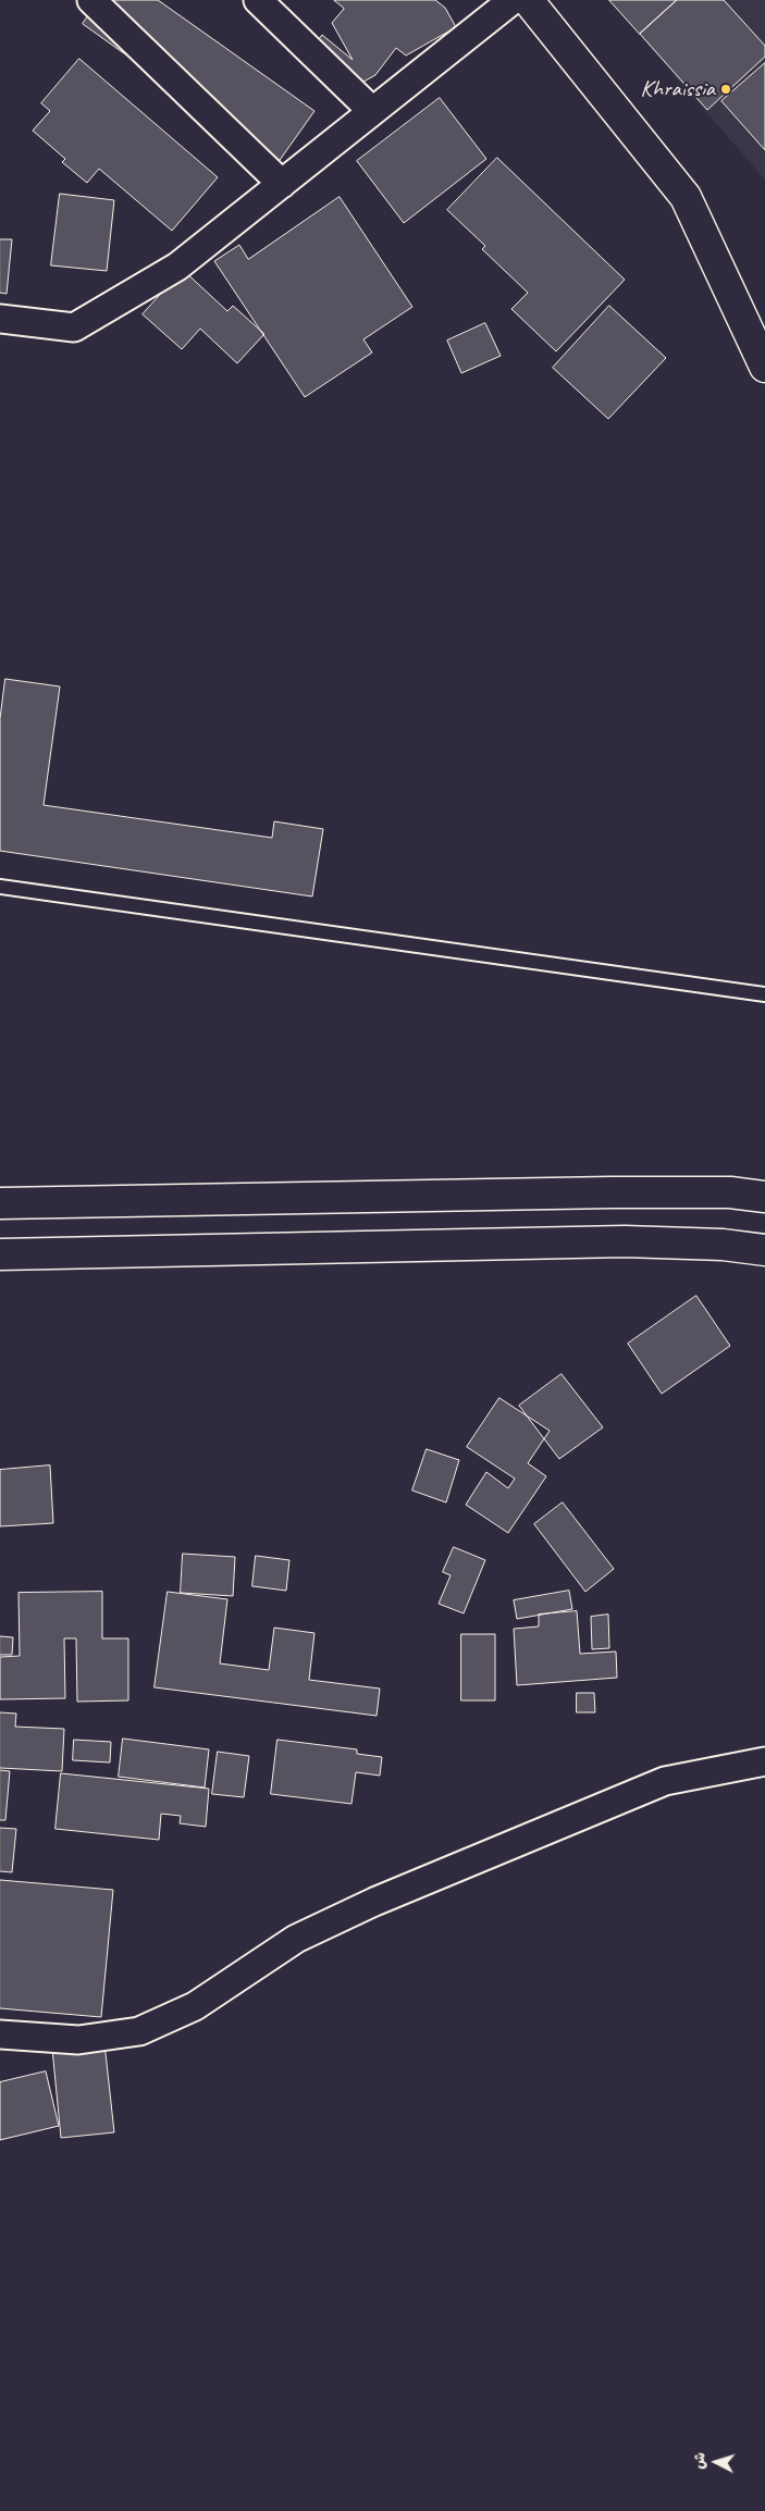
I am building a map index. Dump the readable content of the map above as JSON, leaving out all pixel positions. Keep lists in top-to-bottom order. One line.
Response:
{"places":["Khraissia"],"north":"left"}
